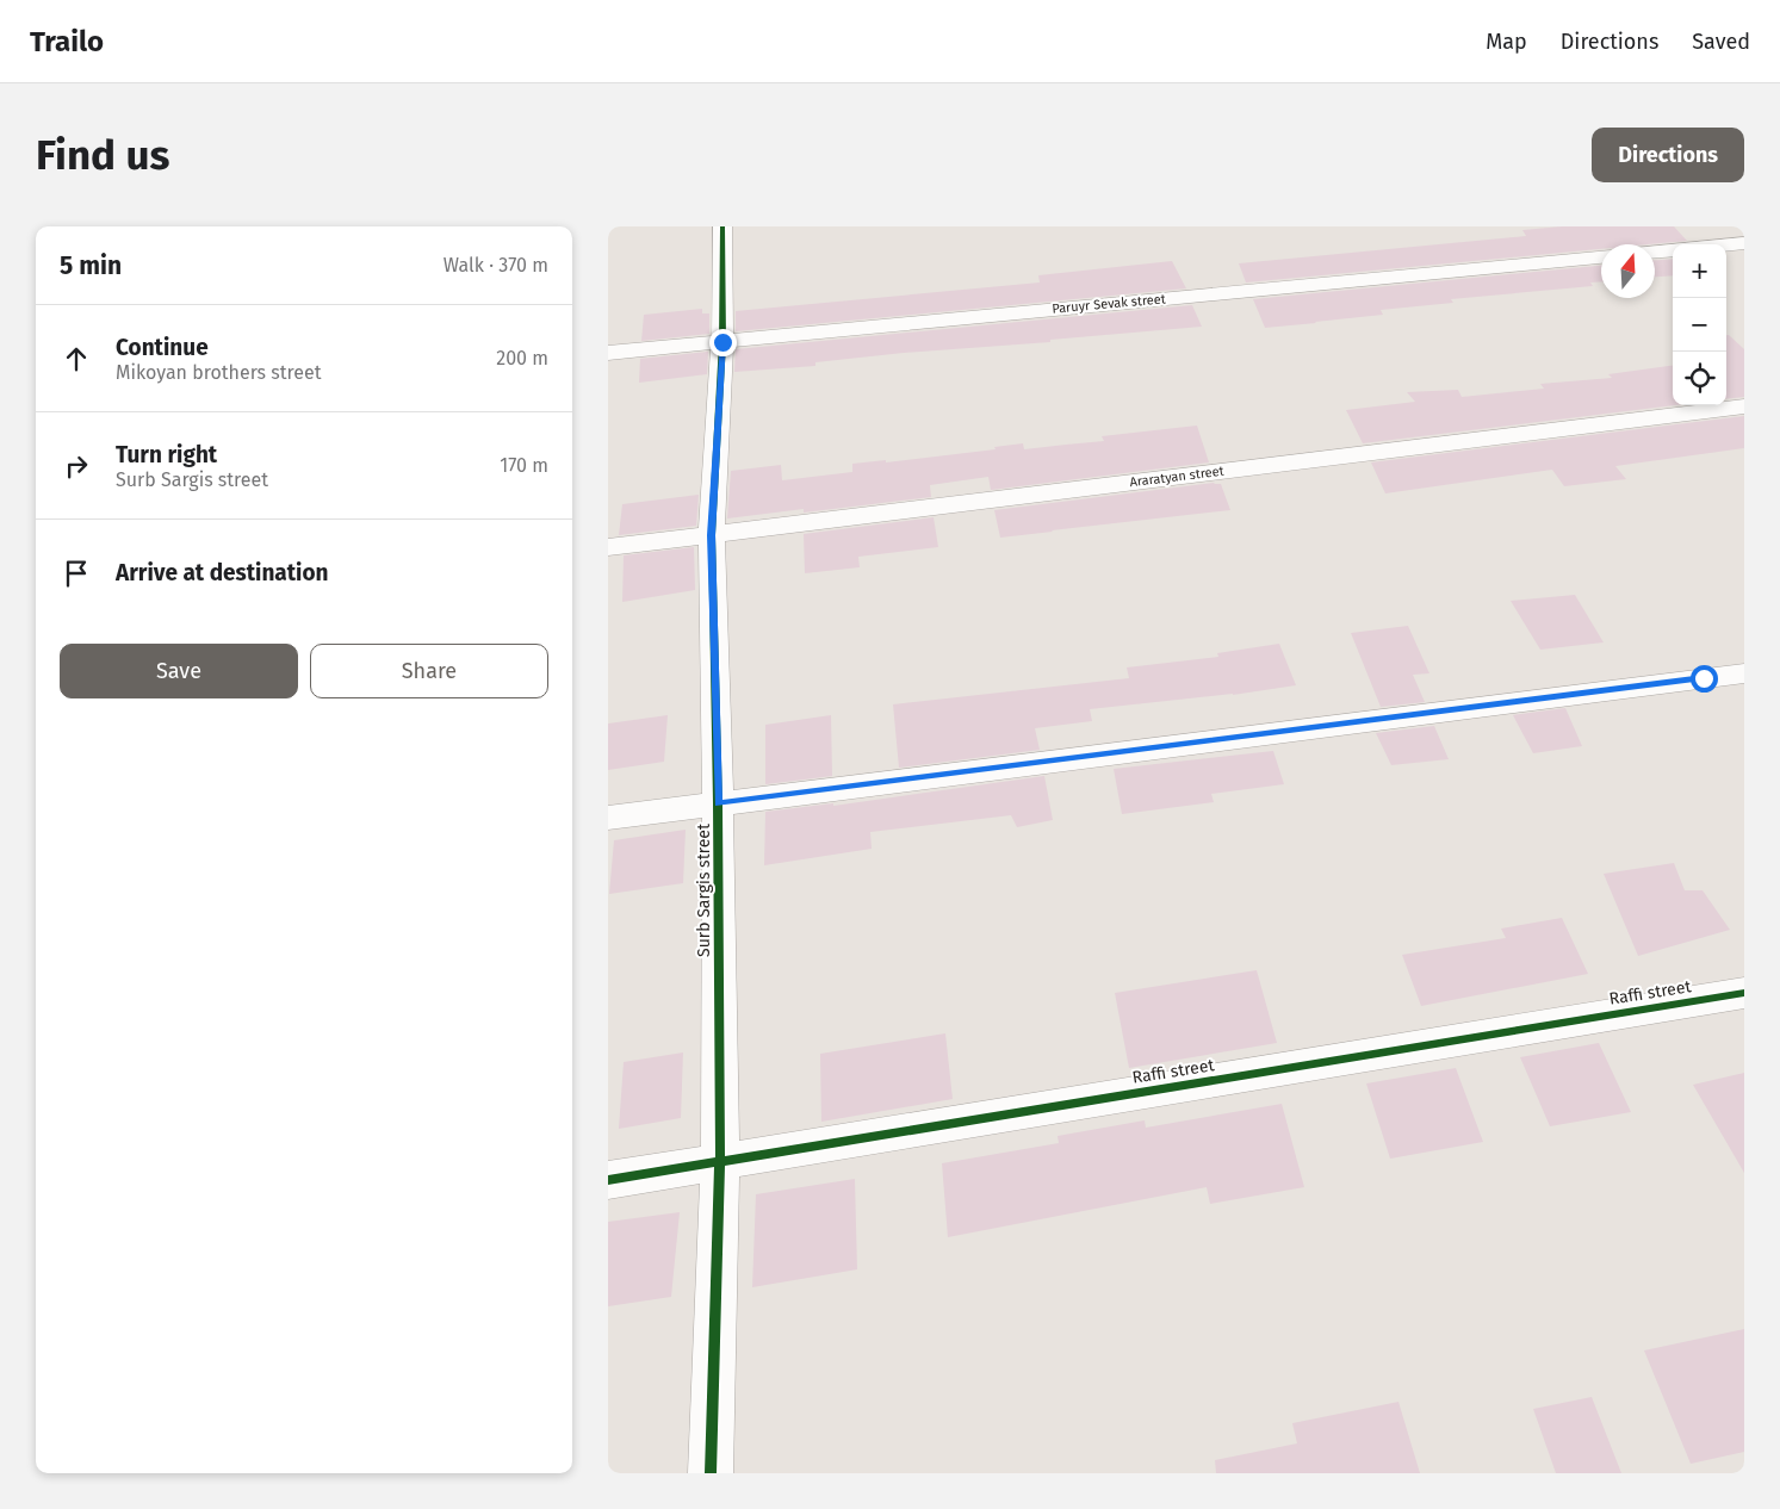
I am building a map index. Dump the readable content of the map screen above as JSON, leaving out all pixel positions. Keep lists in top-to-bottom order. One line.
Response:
{"streets":{"street":["Paruyr Sevak street","Araratyan street","Surb Sargis street","Raffi street"]},"crossings":[["Paruyr Sevak street","Surb Sargis street"],["Araratyan street","Surb Sargis street"],["Surb Sargis street","Raffi street"]],"north":"top","page":{"header":"Trailo","nav":["Map","Directions","Saved"],"buttons":["Directions",["Save","Share"]],"title":"Find us","heading":["5 min","Walk · 370 m"],"map_buttons":["+","−"],"list":[["Continue","Mikoyan brothers street","200 m"],["Turn right","Surb Sargis street","170 m"],"Arrive at destination"]}}
